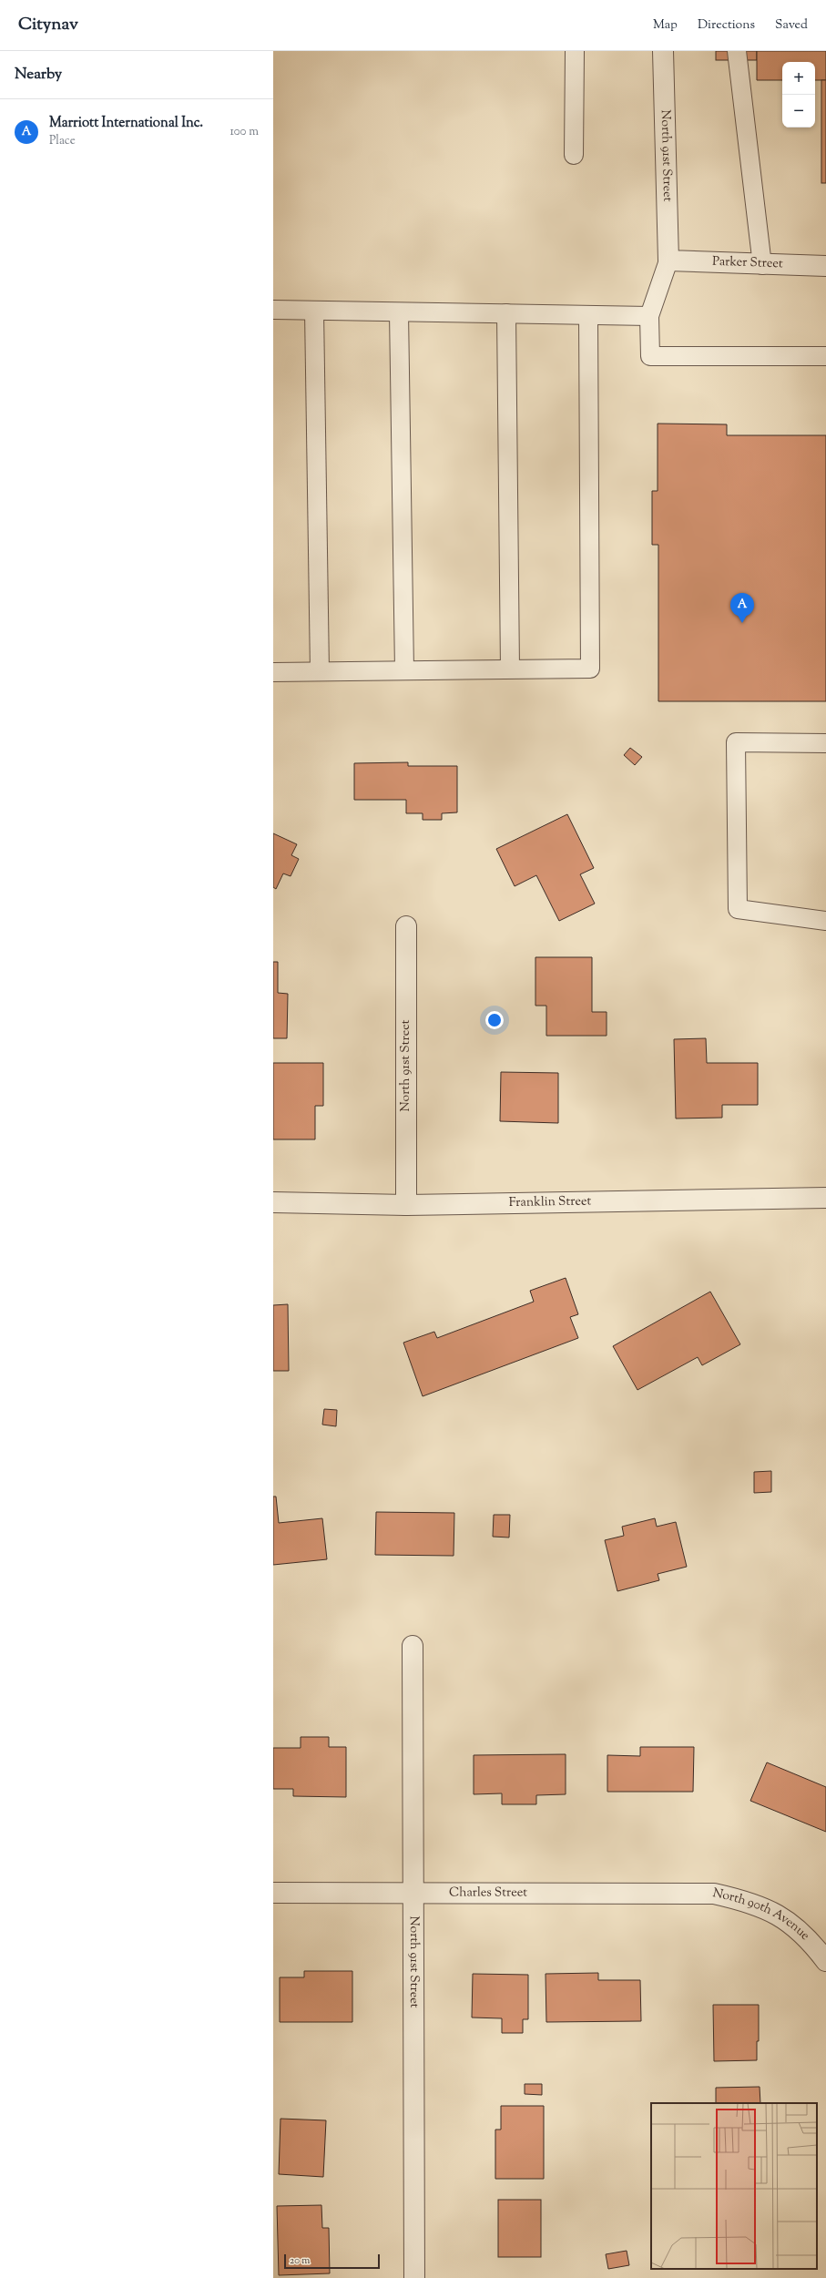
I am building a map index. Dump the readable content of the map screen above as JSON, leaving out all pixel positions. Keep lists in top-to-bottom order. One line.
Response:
{"streets":{"street":["North 91st Street","Parker Street","Franklin Street","Charles Street","North 90th Avenue"]},"crossings":[["North 91st Street","Parker Street"],["North 91st Street","Franklin Street"],["North 91st Street","Charles Street"],["Charles Street","North 90th Avenue"]],"scale_bar":"20 m","page":{"header":"Citynav","nav":["Map","Directions","Saved"],"heading":"Nearby","map_buttons":["+","−"],"list":[{"mark":"A","name":"Marriott International Inc.","note":"Place","value":"100 m"}],"pins":"A","scale":"20 m"}}
